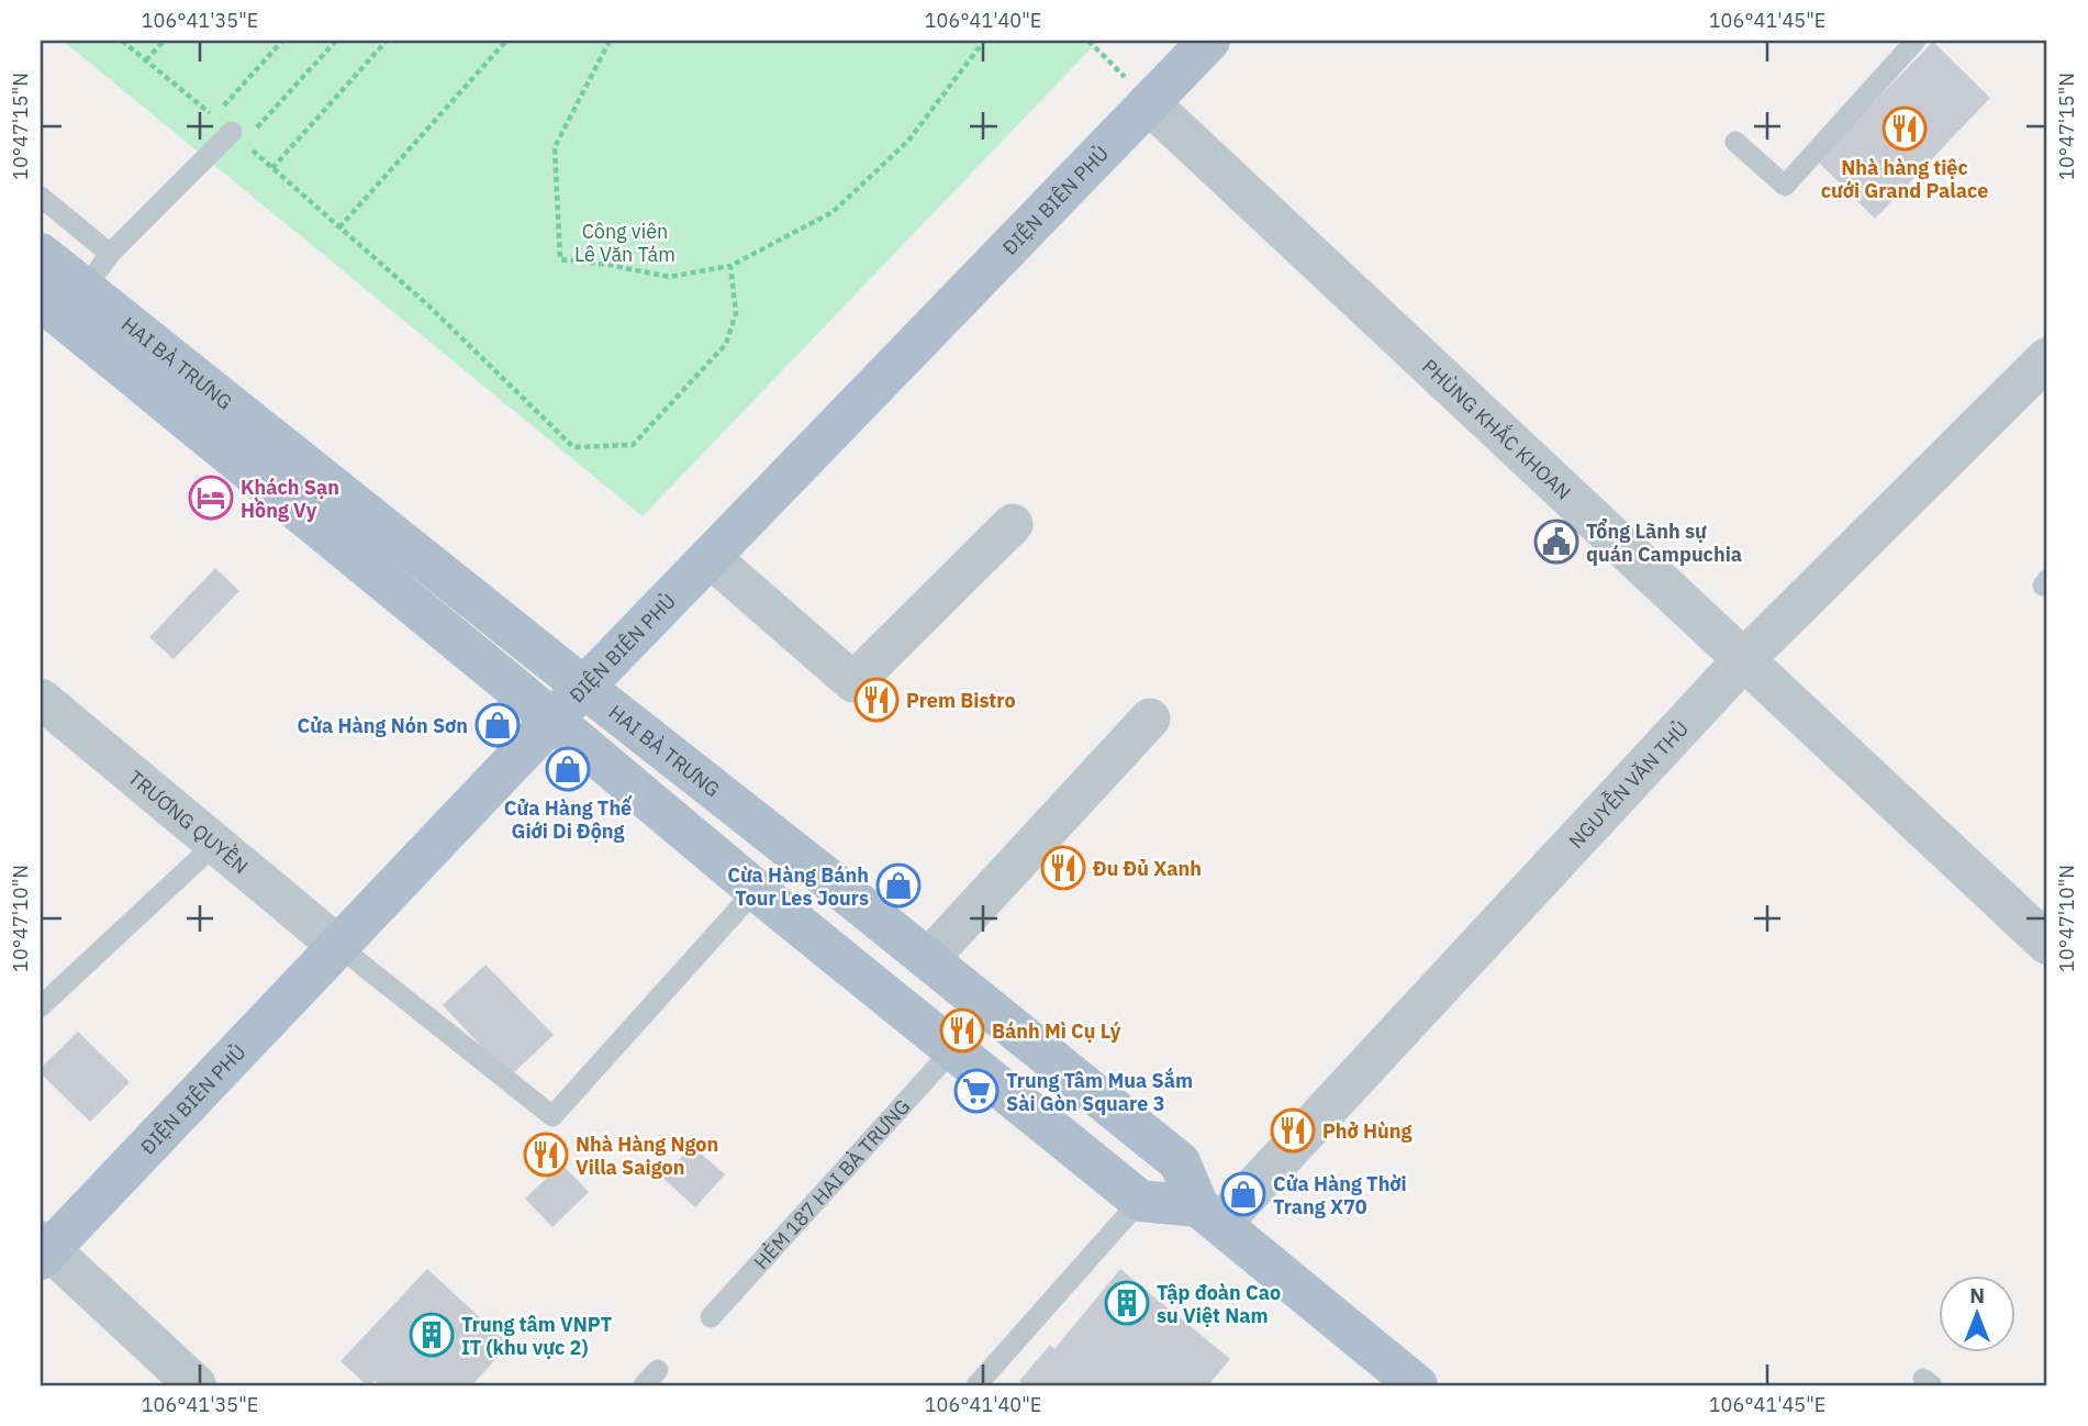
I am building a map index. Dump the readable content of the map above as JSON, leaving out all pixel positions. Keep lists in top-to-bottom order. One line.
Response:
{"streets":{"main road":["ĐIỆN BIÊN PHỦ","HAI BÀ TRƯNG"],"street":["PHÙNG KHẮC KHOAN","NGUYỄN VĂN THỦ","TRƯƠNG QUYỀN"],"lane":["HẺM 187 HAI BÀ TRƯNG"]},"crossings":[["ĐIỆN BIÊN PHỦ","HAI BÀ TRƯNG"],["ĐIỆN BIÊN PHỦ","PHÙNG KHẮC KHOAN"],["ĐIỆN BIÊN PHỦ","TRƯƠNG QUYỀN"],["HAI BÀ TRƯNG","NGUYỄN VĂN THỦ"],["HAI BÀ TRƯNG","HẺM 187 HAI BÀ TRƯNG"],["PHÙNG KHẮC KHOAN","NGUYỄN VĂN THỦ"]],"parks":["Công viên Lê Văn Tám"],"places":{"restaurant":["Nhà hàng tiệc cưới Grand Palace","Prem Bistro","Đu Đủ Xanh","Bánh Mì Cụ Lý","Phở Hùng","Nhà Hàng Ngon Villa Saigon"],"hotel":["Khách Sạn Hồng Vy"],"public building":["Tổng Lãnh sự quán Campuchia"],"shop":["Cửa Hàng Nón Sơn","Cửa Hàng Thế Giới Di Động","Cừa Hàng Bánh Tour Les Jours","Cửa Hàng Thời Trang X70"],"supermarket":["Trung Tâm Mua Sắm Sài Gòn Square 3"],"building":["Tập đoàn Cao su Việt Nam","Trung tâm VNPT IT (khu vực 2)"]},"north":"top","coordinates":["106°41'35\"E","106°41'40\"E","106°41'45\"E","10°47'15\"N","10°47'10\"N"]}
